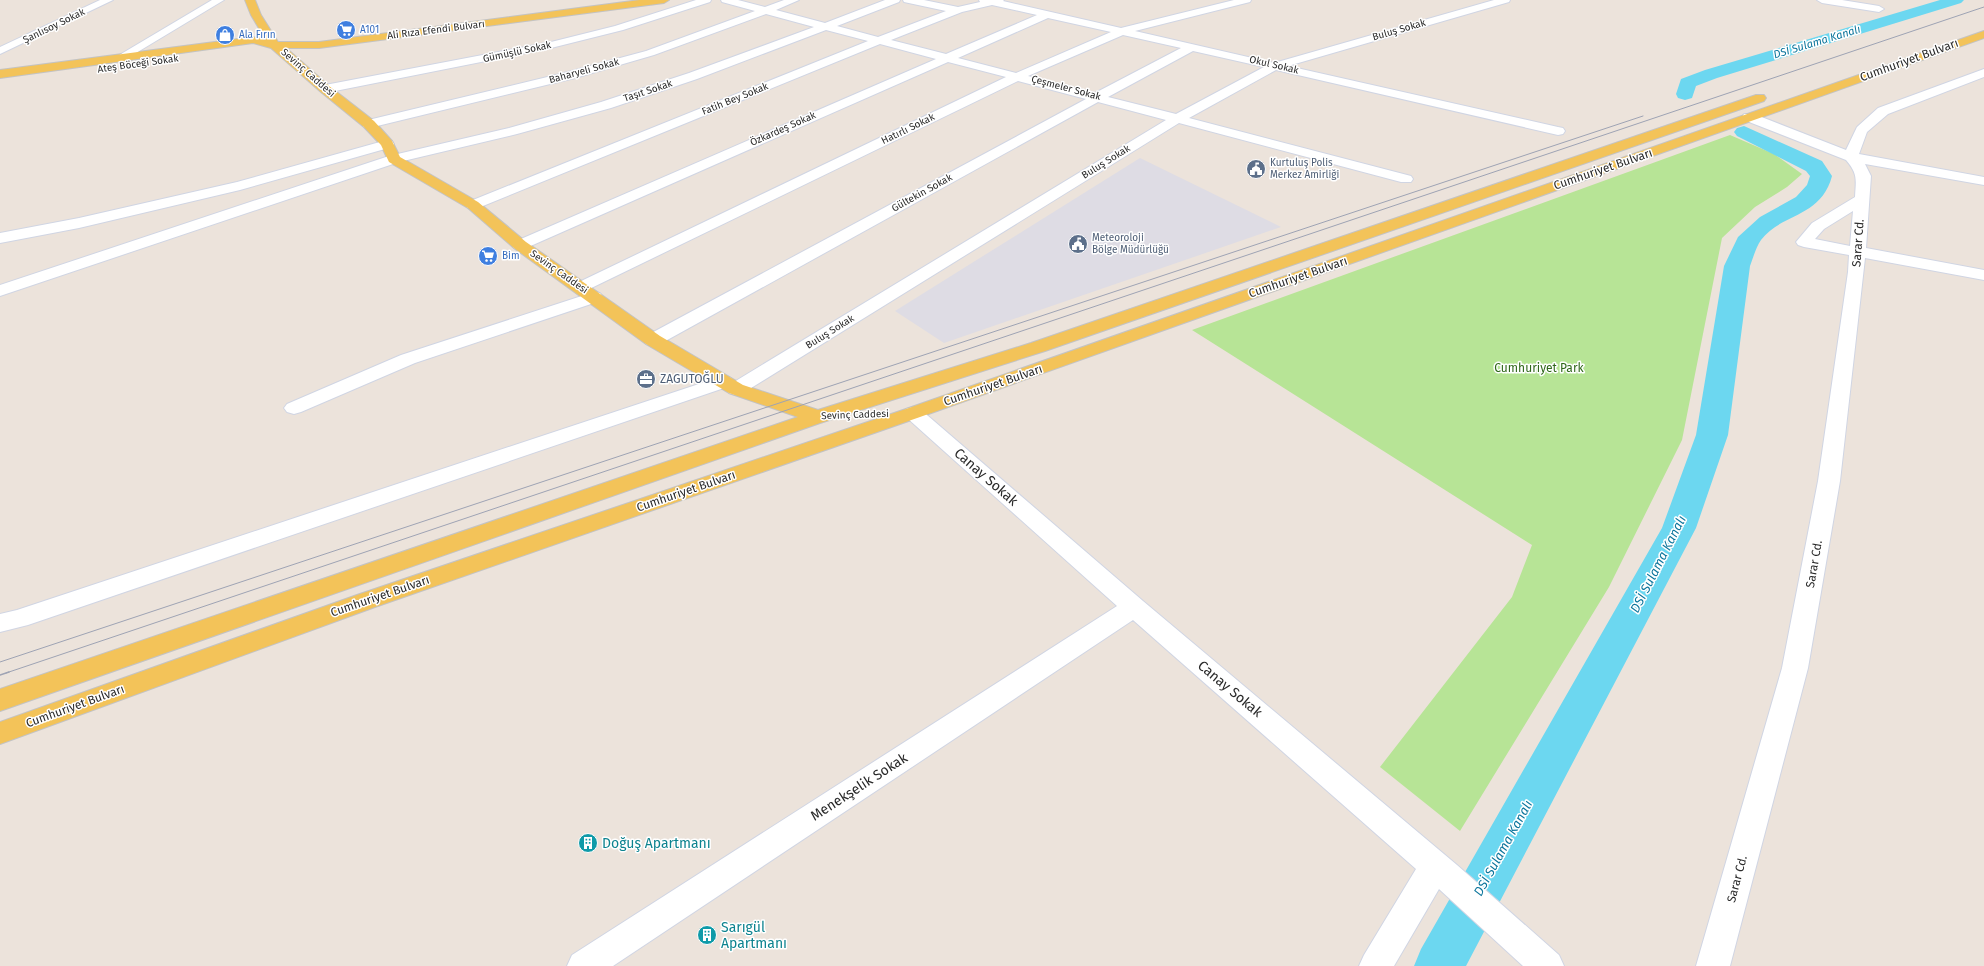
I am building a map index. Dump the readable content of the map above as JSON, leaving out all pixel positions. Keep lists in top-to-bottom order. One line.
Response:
{"streets":{"main road":["Ali Rıza Efendi Bulvarı","Cumhuriyet Bulvarı","Ateş Böceği Sokak","Sevinç Caddesi"],"street":["Şanlısoy Sokak","Buluş Sokak","Gümüşlü Sokak","Okul Sokak","Baharyeli Sokak","Çeşmeler Sokak","Taşıt Sokak","Fatih Bey Sokak","Özkardeş Sokak","Hatırlı Sokak","Gültekin Sokak","Sarar Cd.","Canay Sokak","Menekşelik Sokak"]},"crossings":[["Ali Rıza Efendi Bulvarı","Ateş Böceği Sokak"],["Ali Rıza Efendi Bulvarı","Sevinç Caddesi"],["Buluş Sokak","Okul Sokak"],["Buluş Sokak","Sevinç Caddesi"],["Buluş Sokak","Çeşmeler Sokak"],["Gümüşlü Sokak","Sevinç Caddesi"],["Cumhuriyet Bulvarı","Sevinç Caddesi"],["Cumhuriyet Bulvarı","Canay Sokak"],["Ateş Böceği Sokak","Sevinç Caddesi"],["Okul Sokak","Fatih Bey Sokak"],["Okul Sokak","Özkardeş Sokak"],["Okul Sokak","Hatırlı Sokak"],["Okul Sokak","Gültekin Sokak"],["Baharyeli Sokak","Sevinç Caddesi"],["Baharyeli Sokak","Çeşmeler Sokak"],["Sevinç Caddesi","Taşıt Sokak"],["Sevinç Caddesi","Fatih Bey Sokak"],["Sevinç Caddesi","Özkardeş Sokak"],["Sevinç Caddesi","Hatırlı Sokak"],["Sevinç Caddesi","Gültekin Sokak"],["Sevinç Caddesi","Canay Sokak"],["Çeşmeler Sokak","Taşıt Sokak"],["Çeşmeler Sokak","Fatih Bey Sokak"],["Çeşmeler Sokak","Özkardeş Sokak"],["Çeşmeler Sokak","Hatırlı Sokak"],["Çeşmeler Sokak","Gültekin Sokak"],["Canay Sokak","Menekşelik Sokak"]],"water":["DSİ Sulama Kanalı"],"parks":["Cumhuriyet Park"],"places":{"supermarket":["A101","Bim"],"shop":["Ala Fırın"],"public building":["Kurtuluş Polis Merkez Amirliği","Meteoroloji Bölge Müdürlüğü"],"office":["ZAGUTOĞLU"],"building":["Doğuş Apartmanı","Sarıgül Apartmanı"]}}
